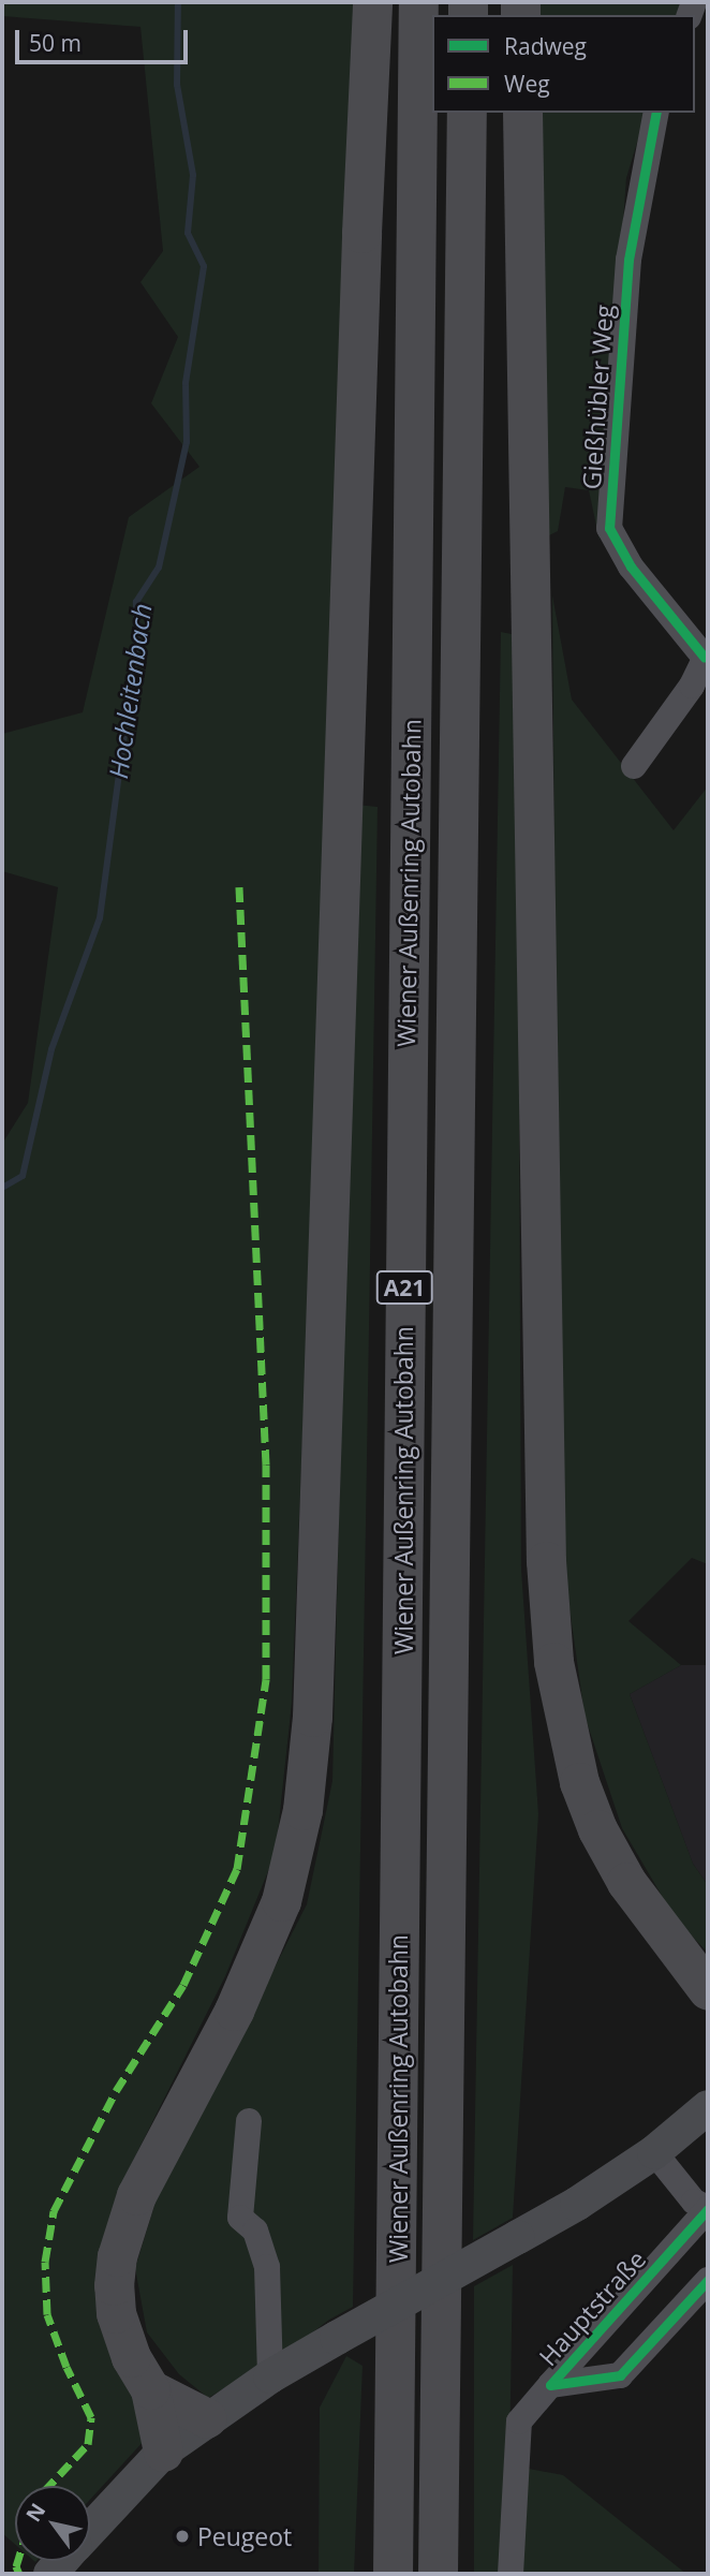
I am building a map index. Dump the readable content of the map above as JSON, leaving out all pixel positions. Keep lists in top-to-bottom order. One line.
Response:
{"streets":{"highway":["Wiener Außenring Autobahn","A21"],"street":["Gießhübler Weg","Hauptstraße"]},"water":["Hochleitenbach"],"places":["Peugeot"],"legend":["Radweg","Weg"],"scale_bar":"50 m","north":"top left"}
